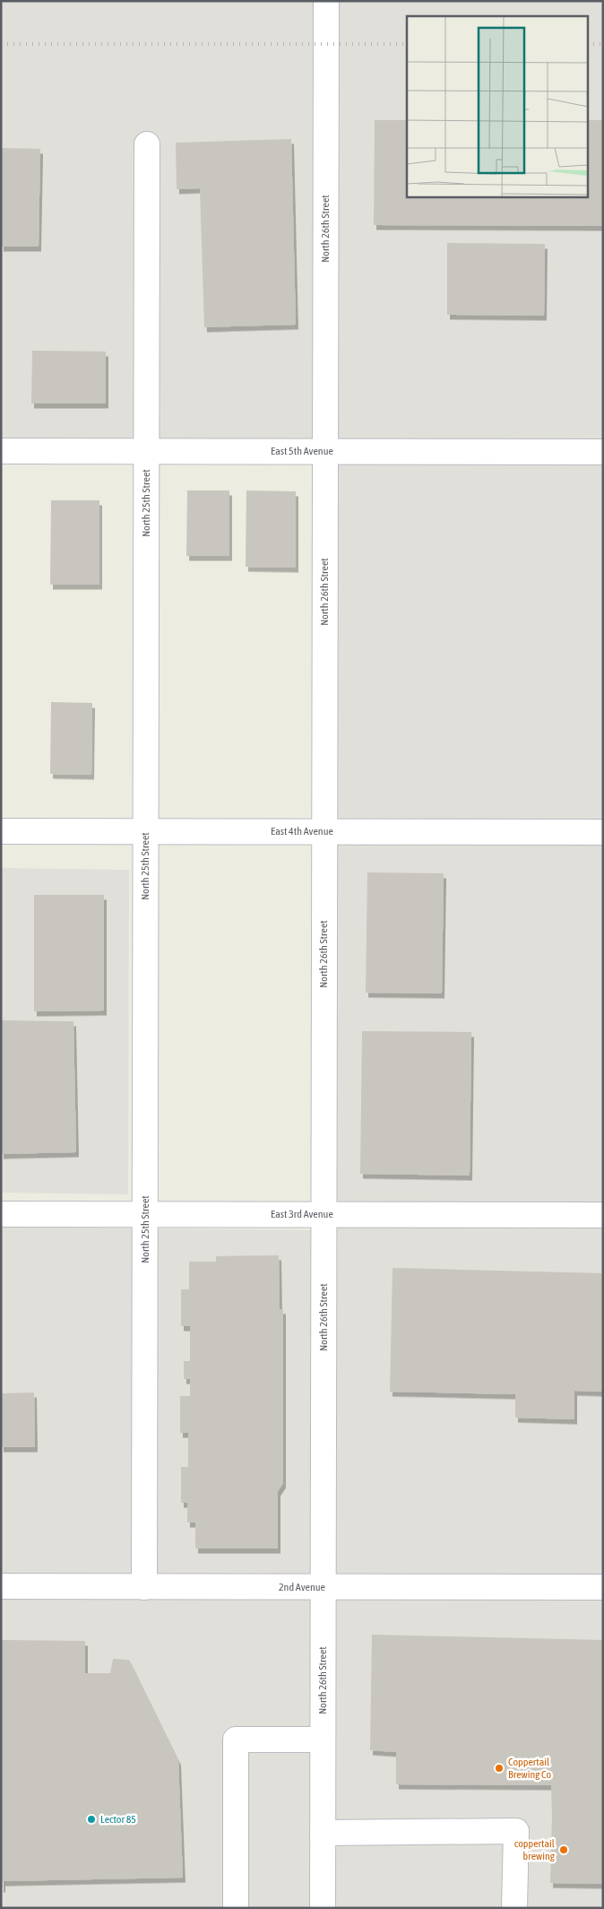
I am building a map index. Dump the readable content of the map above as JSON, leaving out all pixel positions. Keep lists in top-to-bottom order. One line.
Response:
{"streets":{"street":["North 26th Street","East 5th Avenue","North 25th Street","East 4th Avenue","East 3rd Avenue","2nd Avenue"]},"crossings":[["North 26th Street","East 5th Avenue"],["North 26th Street","East 4th Avenue"],["North 26th Street","East 3rd Avenue"],["North 26th Street","2nd Avenue"],["East 5th Avenue","North 25th Street"],["North 25th Street","East 4th Avenue"],["North 25th Street","East 3rd Avenue"],["North 25th Street","2nd Avenue"]],"places":["Coppertail Brewing Co","Lector 85","coppertail brewing"]}
